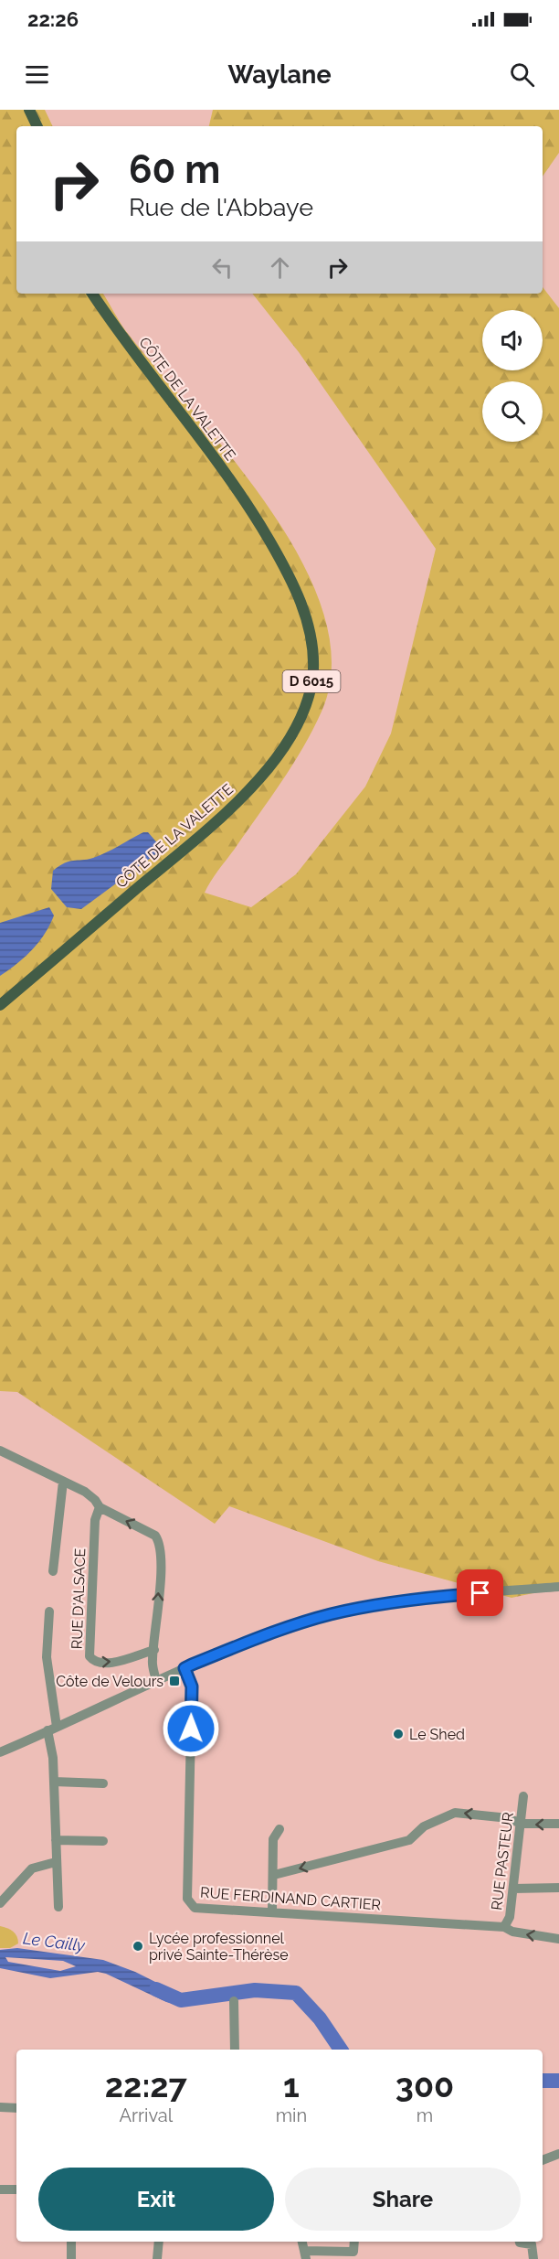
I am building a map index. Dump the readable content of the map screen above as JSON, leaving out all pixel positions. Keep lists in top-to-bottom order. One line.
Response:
{"streets":{"main road":["CÔTE DE LA VALETTE","D 6015"],"street":["RUE D'ALSACE","RUE PASTEUR","RUE FERDINAND CARTIER"]},"crossings":[["RUE PASTEUR","RUE FERDINAND CARTIER"]],"water":["Le Cailly"],"places":{"transit":["Côte de Velours"],"other":["Le Shed","Lycée professionnel privé Sainte-Thérèse"]},"page":{"status":"22:26","header":"Waylane","turn":["60 m","Rue de l'Abbaye"],"eta":["22:27","Arrival","1","min","300","m"],"buttons":["Exit","Share"]}}
